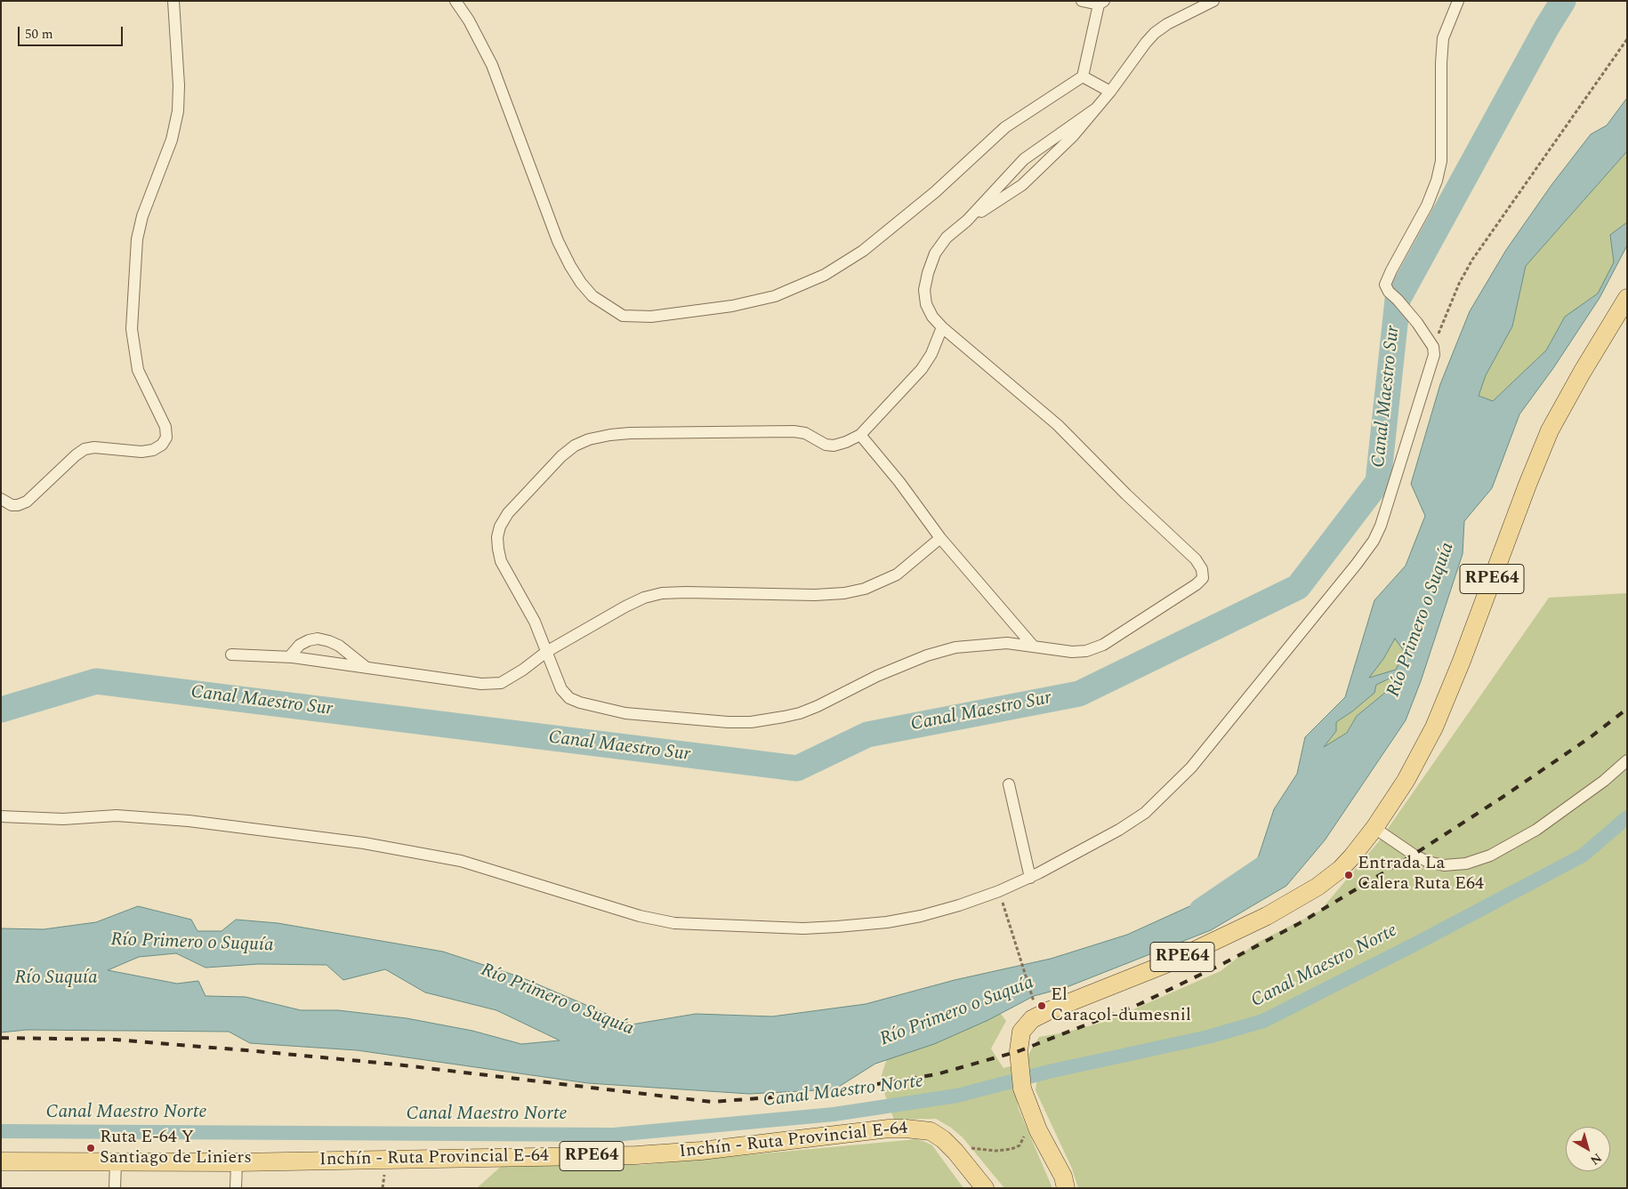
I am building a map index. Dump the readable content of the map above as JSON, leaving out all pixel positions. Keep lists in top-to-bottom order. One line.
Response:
{"streets":{"main road":["RPE64","Inchín - Ruta Provincial E-64"]},"crossings":[["RPE64","Inchín - Ruta Provincial E-64"]],"water":["Canal Maestro Sur","Río Primero o Suquía","Canal Maestro Norte","Río Suquía"],"places":["Entrada La Calera Ruta E64","El Caracol-dumesnil","Ruta E-64 Y Santiago de Liniers"],"scale_bar":"50 m","north":"bottom right"}
